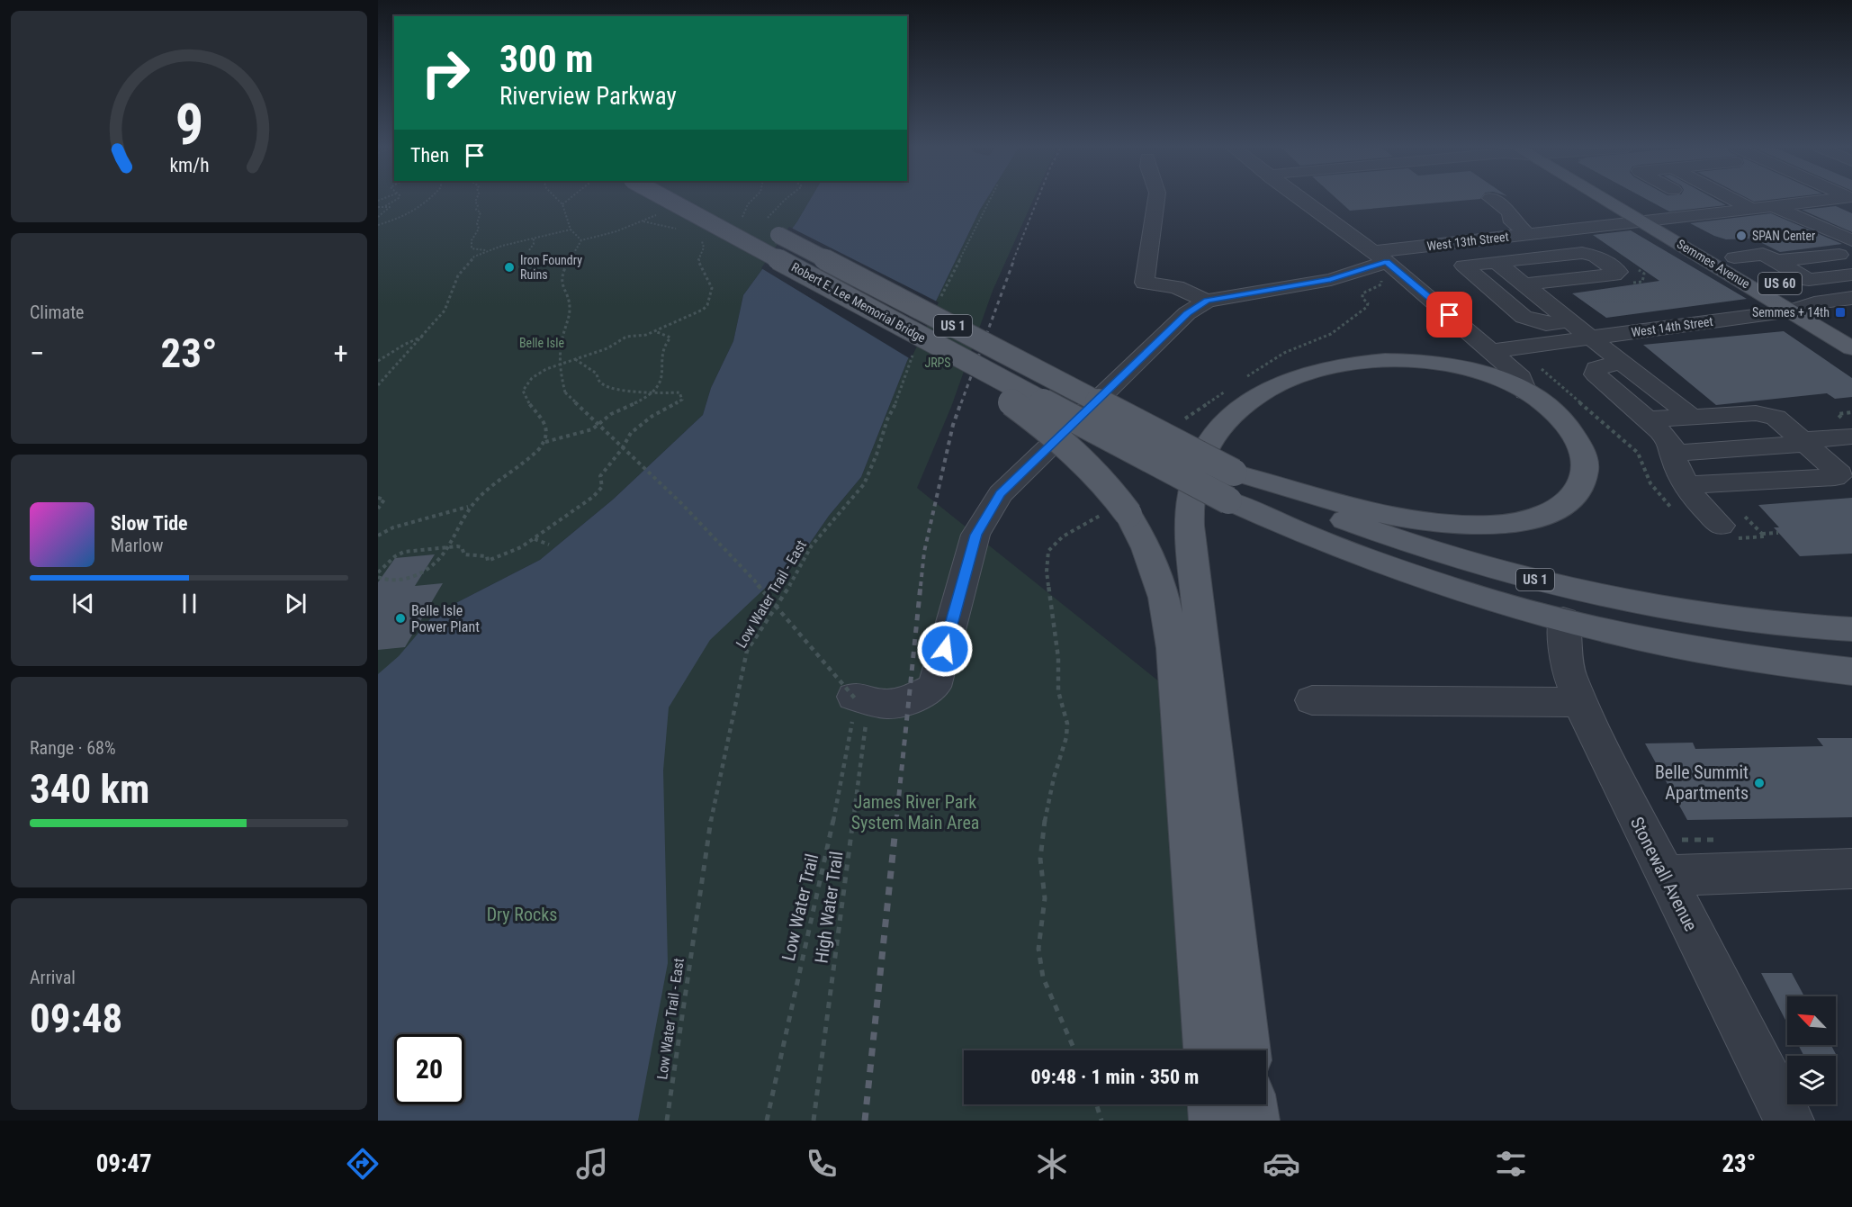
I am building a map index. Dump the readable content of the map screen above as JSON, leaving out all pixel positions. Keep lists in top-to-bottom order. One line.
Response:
{"streets":{"main road":["Semmes Avenue","US 60","Robert E. Lee Memorial Bridge","US 1"],"street":["West 13th Street","West 14th Street","Stonewall Avenue"],"path":["Low Water Trail - East","Low Water Trail","High Water Trail"]},"crossings":[["West 13th Street","Semmes Avenue"],["Semmes Avenue","West 14th Street"],["Robert E. Lee Memorial Bridge","US 1"],["Robert E. Lee Memorial Bridge","Low Water Trail - East"],["US 1","Stonewall Avenue"],["Low Water Trail","High Water Trail"]],"parks":["Belle Isle","JRPS","James River Park System Main Area","Dry Rocks"],"places":{"other":["SPAN Center","Iron Foundry Ruins","Belle Isle Power Plant","Belle Summit Apartments"],"transit":["Semmes + 14th"]},"north":"top left","page":{"turn":["300 m","Riverview Parkway"],"then":"Then","tile":["Climate",["Range · 68%","340 km"],["Arrival","09:48"]],"heat":["−","23°","+"],"song":["Slow Tide","Marlow"],"limit":"20","trip":"09:48 · 1 min · 350 m","tabs":["09:47","23°"],"gauge":["9","km/h"]}}
